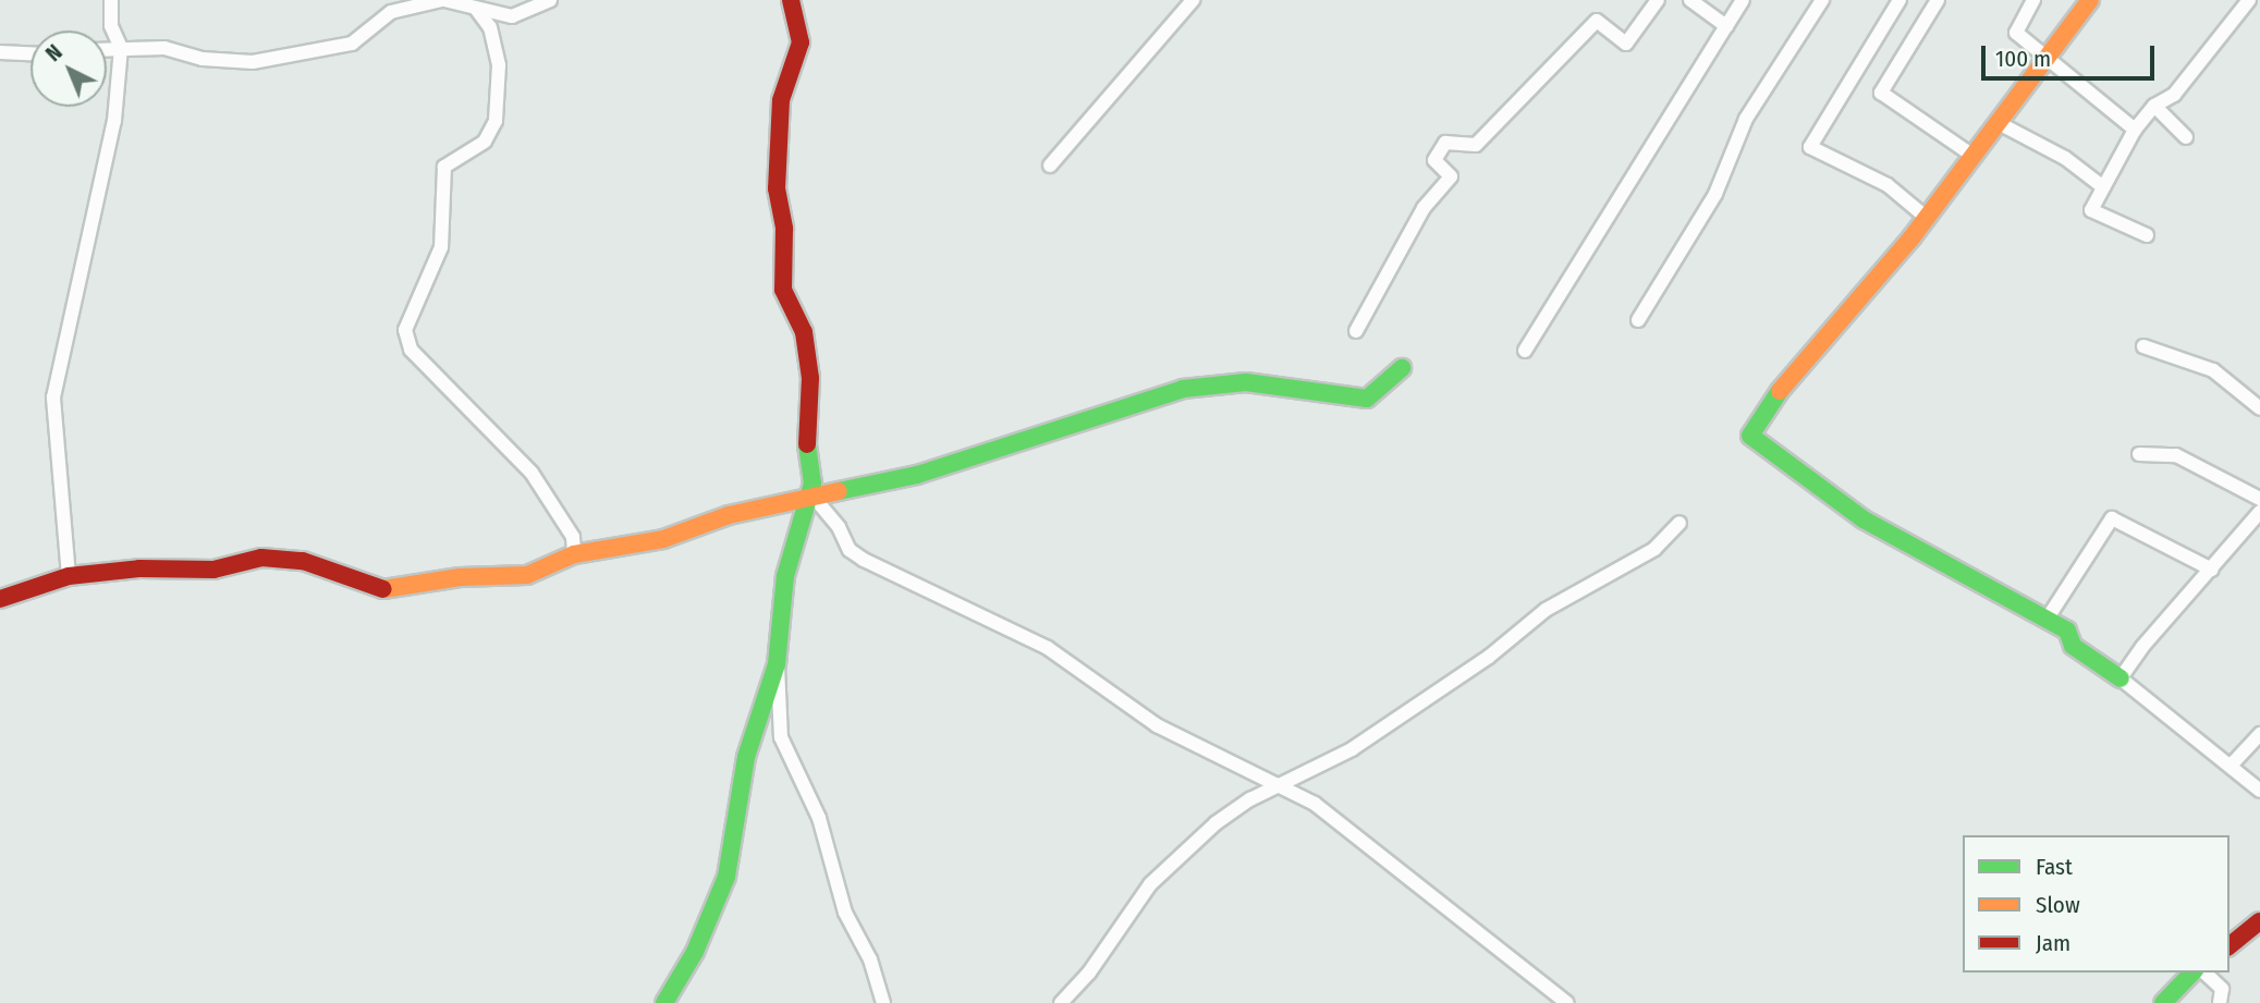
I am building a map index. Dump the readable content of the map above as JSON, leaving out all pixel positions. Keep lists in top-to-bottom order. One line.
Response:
{"legend":["Fast","Slow","Jam"],"scale_bar":"100 m","north":"top left"}
